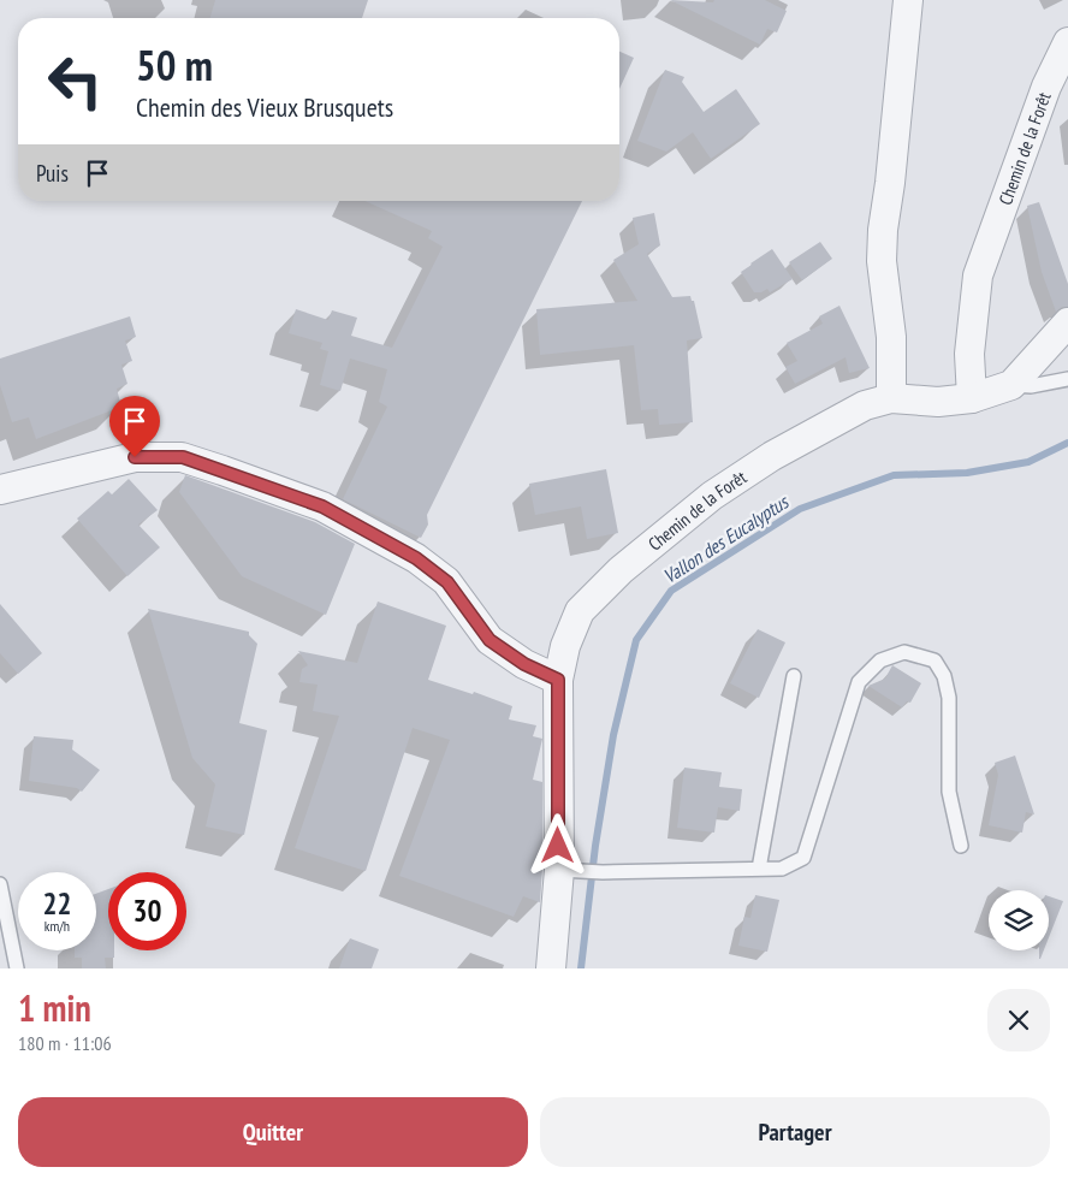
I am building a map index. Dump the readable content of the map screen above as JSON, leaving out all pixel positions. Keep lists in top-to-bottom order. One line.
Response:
{"streets":{"street":["Chemin de la Forêt"]},"water":["Vallon des Eucalyptus"],"page":{"turn":["50 m","Chemin des Vieux Brusquets"],"then":"Puis","speed":"22 km/h","limit":"30","heading":["1 min","180 m · 11:06"],"buttons":["Quitter","Partager"]}}
